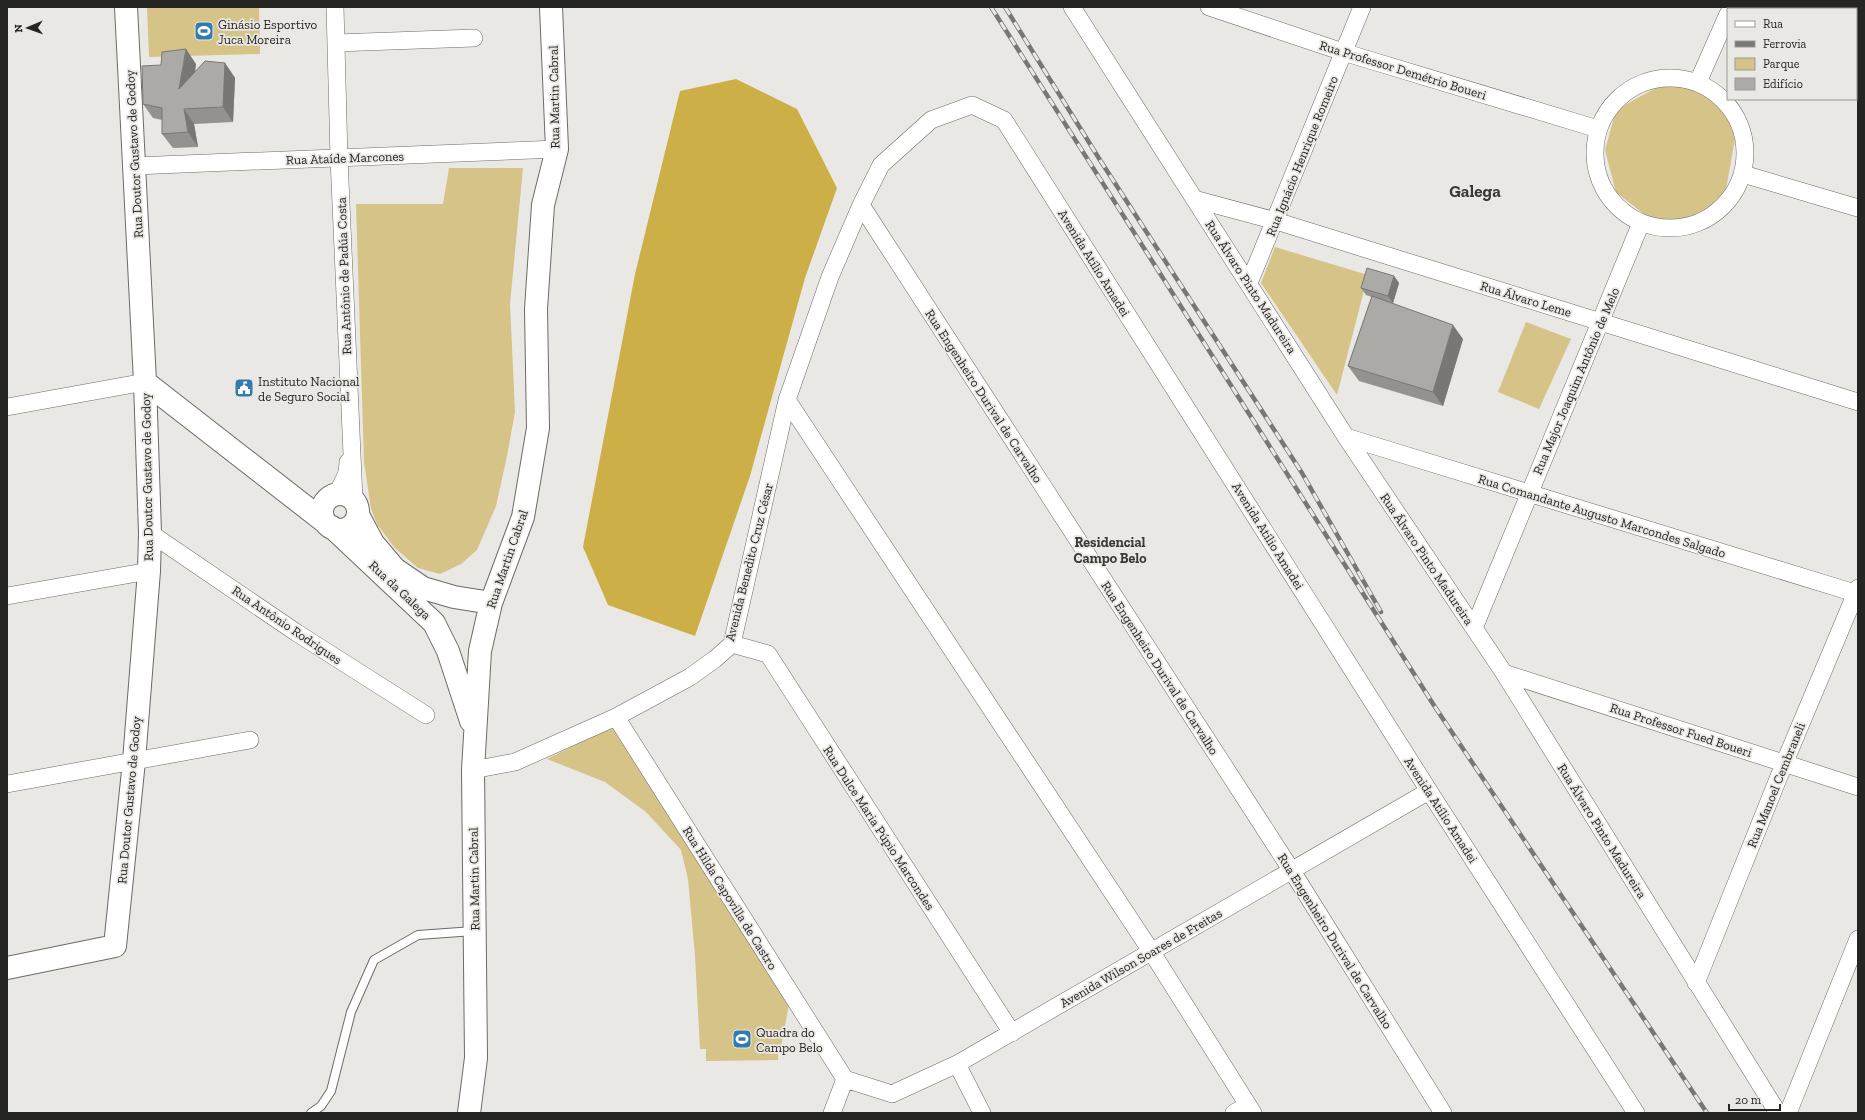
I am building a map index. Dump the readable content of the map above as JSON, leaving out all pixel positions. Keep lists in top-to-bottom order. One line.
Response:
{"streets":{"main road":["Rua Martin Cabral","Rua Doutor Gustavo de Godoy","Rua da Galega"],"street":["Rua Professor Demétrio Boueri","Rua Ignácio Henrique Romeiro","Rua Ataíde Marcones","Avenida Atílio Amadei","Rua Antônio de Padúa Costa","Rua Álvaro Pinto Madureira","Rua Álvaro Leme","Rua Major Joaquim Antônio de Melo","Rua Engenheiro Durival de Carvalho","Rua Comandante Augusto Marcondes Salgado","Avenida Benedito Cruz César","Rua Antônio Rodrigues","Rua Professor Fued Boueri","Rua Manoel Cembraneli","Rua Dulce Maria Púpio Marcondes","Rua Hilda Capovilla de Castro","Avenida Wilson Soares de Freitas"]},"crossings":[["Rua Professor Demétrio Boueri","Rua Ignácio Henrique Romeiro"],["Rua Martin Cabral","Rua Ataíde Marcones"],["Rua Martin Cabral","Avenida Benedito Cruz César"],["Rua Martin Cabral","Rua da Galega"],["Rua Doutor Gustavo de Godoy","Rua Ataíde Marcones"],["Rua Doutor Gustavo de Godoy","Rua da Galega"],["Rua Doutor Gustavo de Godoy","Rua Antônio Rodrigues"],["Rua Ignácio Henrique Romeiro","Rua Álvaro Pinto Madureira"],["Rua Ignácio Henrique Romeiro","Rua Álvaro Leme"],["Rua Ataíde Marcones","Rua Antônio de Padúa Costa"],["Avenida Atílio Amadei","Rua Engenheiro Durival de Carvalho"],["Avenida Atílio Amadei","Avenida Benedito Cruz César"],["Avenida Atílio Amadei","Avenida Wilson Soares de Freitas"],["Rua Antônio de Padúa Costa","Rua da Galega"],["Rua Álvaro Pinto Madureira","Rua Álvaro Leme"],["Rua Álvaro Pinto Madureira","Rua Major Joaquim Antônio de Melo"],["Rua Álvaro Pinto Madureira","Rua Comandante Augusto Marcondes Salgado"],["Rua Álvaro Pinto Madureira","Rua Professor Fued Boueri"],["Rua Álvaro Pinto Madureira","Rua Manoel Cembraneli"],["Rua Álvaro Leme","Rua Major Joaquim Antônio de Melo"],["Rua Major Joaquim Antônio de Melo","Rua Comandante Augusto Marcondes Salgado"],["Rua Engenheiro Durival de Carvalho","Avenida Benedito Cruz César"],["Rua Engenheiro Durival de Carvalho","Avenida Wilson Soares de Freitas"],["Rua Comandante Augusto Marcondes Salgado","Rua Manoel Cembraneli"],["Avenida Benedito Cruz César","Rua Dulce Maria Púpio Marcondes"],["Avenida Benedito Cruz César","Rua Hilda Capovilla de Castro"],["Rua Professor Fued Boueri","Rua Manoel Cembraneli"],["Rua Dulce Maria Púpio Marcondes","Avenida Wilson Soares de Freitas"],["Rua Hilda Capovilla de Castro","Avenida Wilson Soares de Freitas"]],"districts":["Galega","Residencial Campo Belo"],"places":{"sports":["Ginásio Esportivo Juca Moreira","Quadra do Campo Belo"],"public building":["Instituto Nacional de Seguro Social"]},"legend":["Rua","Ferrovia","Parque","Edifício"],"scale_bar":"20 m","north":"left"}
